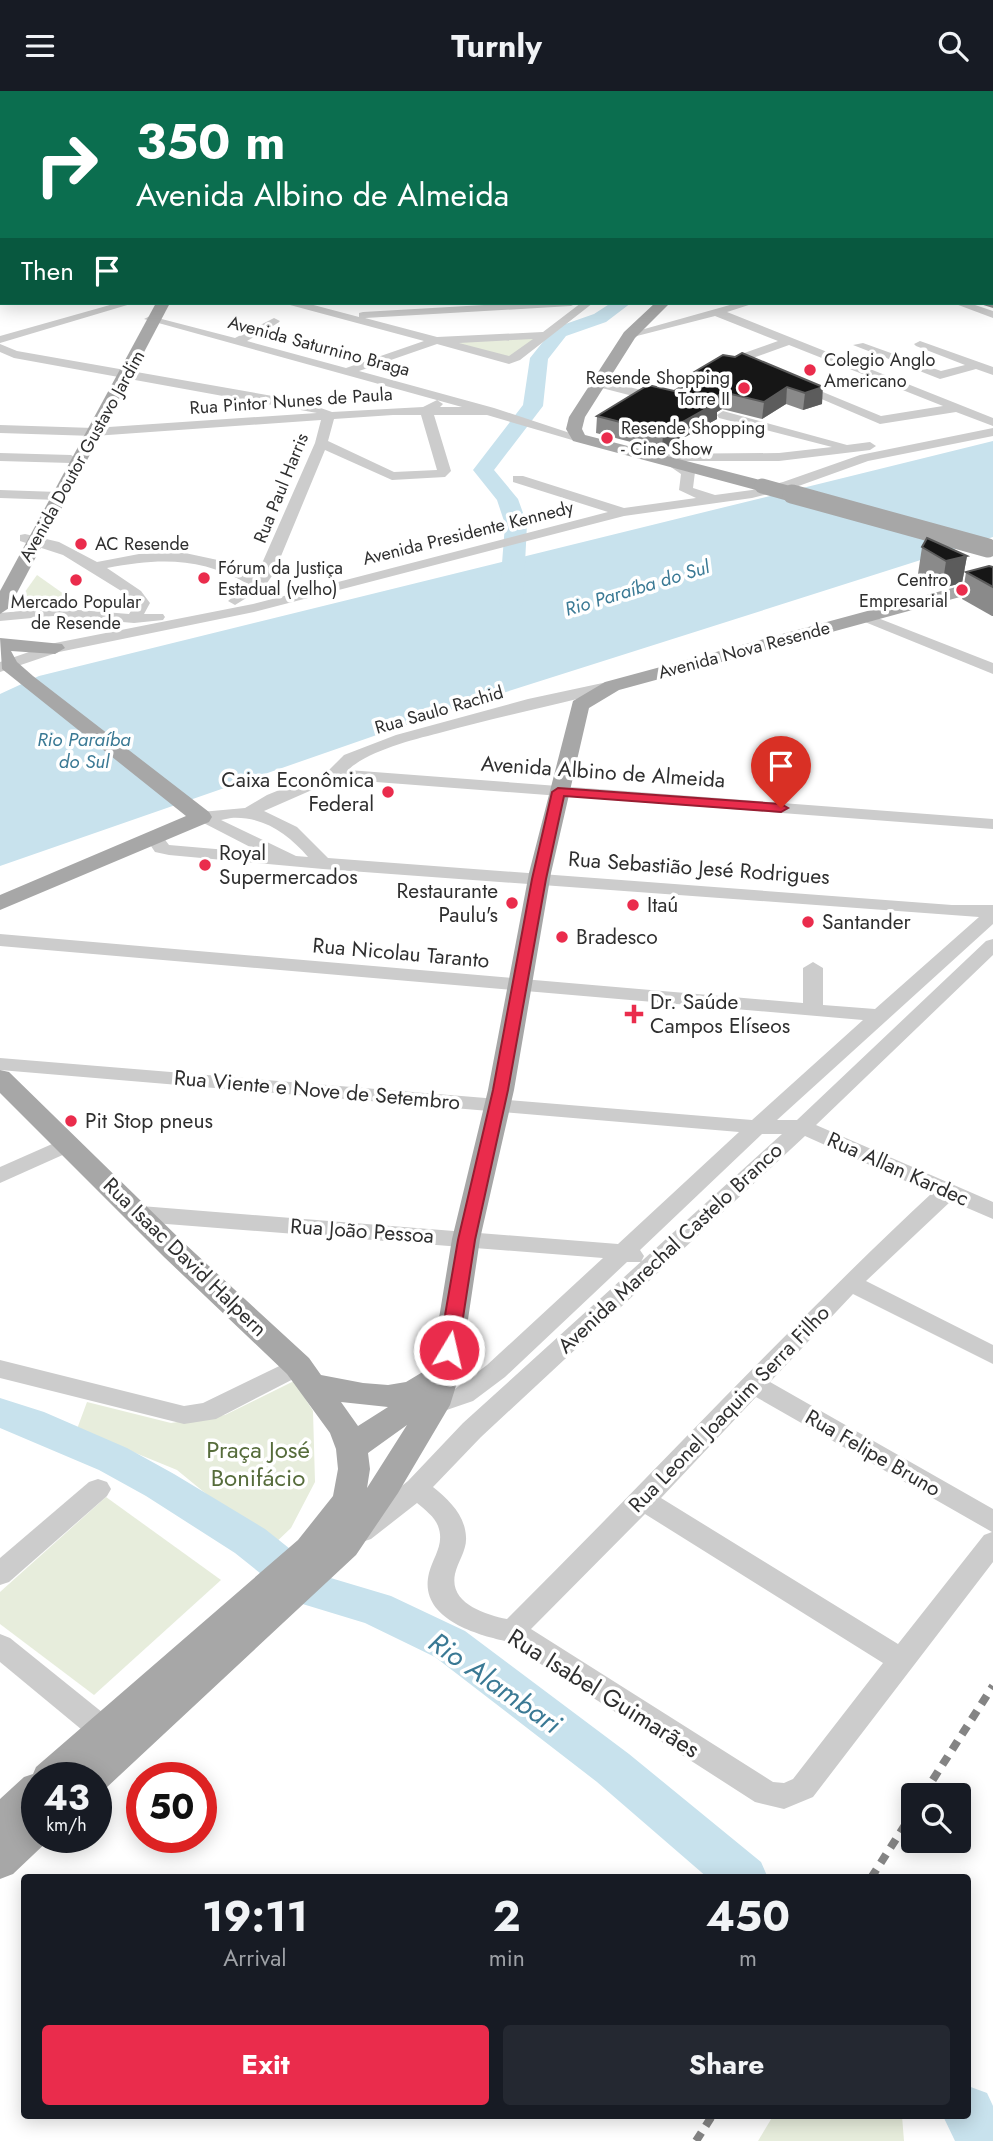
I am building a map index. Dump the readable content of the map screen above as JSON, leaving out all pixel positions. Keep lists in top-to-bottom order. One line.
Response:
{"streets":{"main road":["Avenida Doutor Gustavo Jardim","Avenida Nova Resende","Avenida Marechal Castelo Branco","Rua Isaac David Halpern"],"street":["Avenida Saturnino Braga","Rua Pintor Nunes de Paula","Rua Paul Harris","Avenida Presidente Kennedy","Rua Saulo Rachid","Avenida Albino de Almeida","Rua Sebastião Jesé Rodrigues","Rua Nicolau Taranto","Rua Viente e Nove de Setembro","Rua Allan Kardec","Rua João Pessoa","Rua Leonel Joaquim Serra Filho","Rua Felipe Bruno","Rua Isabel Guimarães"]},"crossings":[["Avenida Saturnino Braga","Rua Pintor Nunes de Paula"],["Avenida Saturnino Braga","Avenida Doutor Gustavo Jardim"],["Rua Pintor Nunes de Paula","Avenida Doutor Gustavo Jardim"],["Rua Pintor Nunes de Paula","Rua Paul Harris"],["Rua Paul Harris","Avenida Presidente Kennedy"],["Avenida Nova Resende","Rua Saulo Rachid"],["Avenida Nova Resende","Avenida Albino de Almeida"],["Rua Saulo Rachid","Avenida Albino de Almeida"],["Rua Sebastião Jesé Rodrigues","Avenida Marechal Castelo Branco"],["Rua Nicolau Taranto","Avenida Marechal Castelo Branco"],["Rua Viente e Nove de Setembro","Rua Allan Kardec"],["Rua Viente e Nove de Setembro","Avenida Marechal Castelo Branco"],["Rua Allan Kardec","Avenida Marechal Castelo Branco"],["Rua Allan Kardec","Rua Leonel Joaquim Serra Filho"],["Rua João Pessoa","Avenida Marechal Castelo Branco"],["Rua João Pessoa","Rua Isaac David Halpern"],["Avenida Marechal Castelo Branco","Rua Isaac David Halpern"],["Avenida Marechal Castelo Branco","Rua Isabel Guimarães"],["Rua Leonel Joaquim Serra Filho","Rua Felipe Bruno"],["Rua Leonel Joaquim Serra Filho","Rua Isabel Guimarães"]],"water":["Rio Paraíba do Sul","Rio Alambari"],"parks":["Praça José Bonifácio"],"places":{"other":["Colegio Anglo Americano","Resende Shopping Torre II","Resende Shopping - Cine Show","AC Resende","Fórum da Justiça Estadual (velho)","Mercado Popular de Resende","Centro Empresarial","Caixa Econômica Federal","Royal Supermercados","Restaurante Paulu's","Itaú","Santander","Bradesco","Pit Stop pneus"],"health":["Dr. Saúde Campos Elíseos"]},"page":{"header":"Turnly","turn":["350 m","Avenida Albino de Almeida"],"then":"Then","speed":"43 km/h","limit":"50","eta":["19:11","Arrival","2","min","450","m"],"buttons":["Exit","Share"]}}
